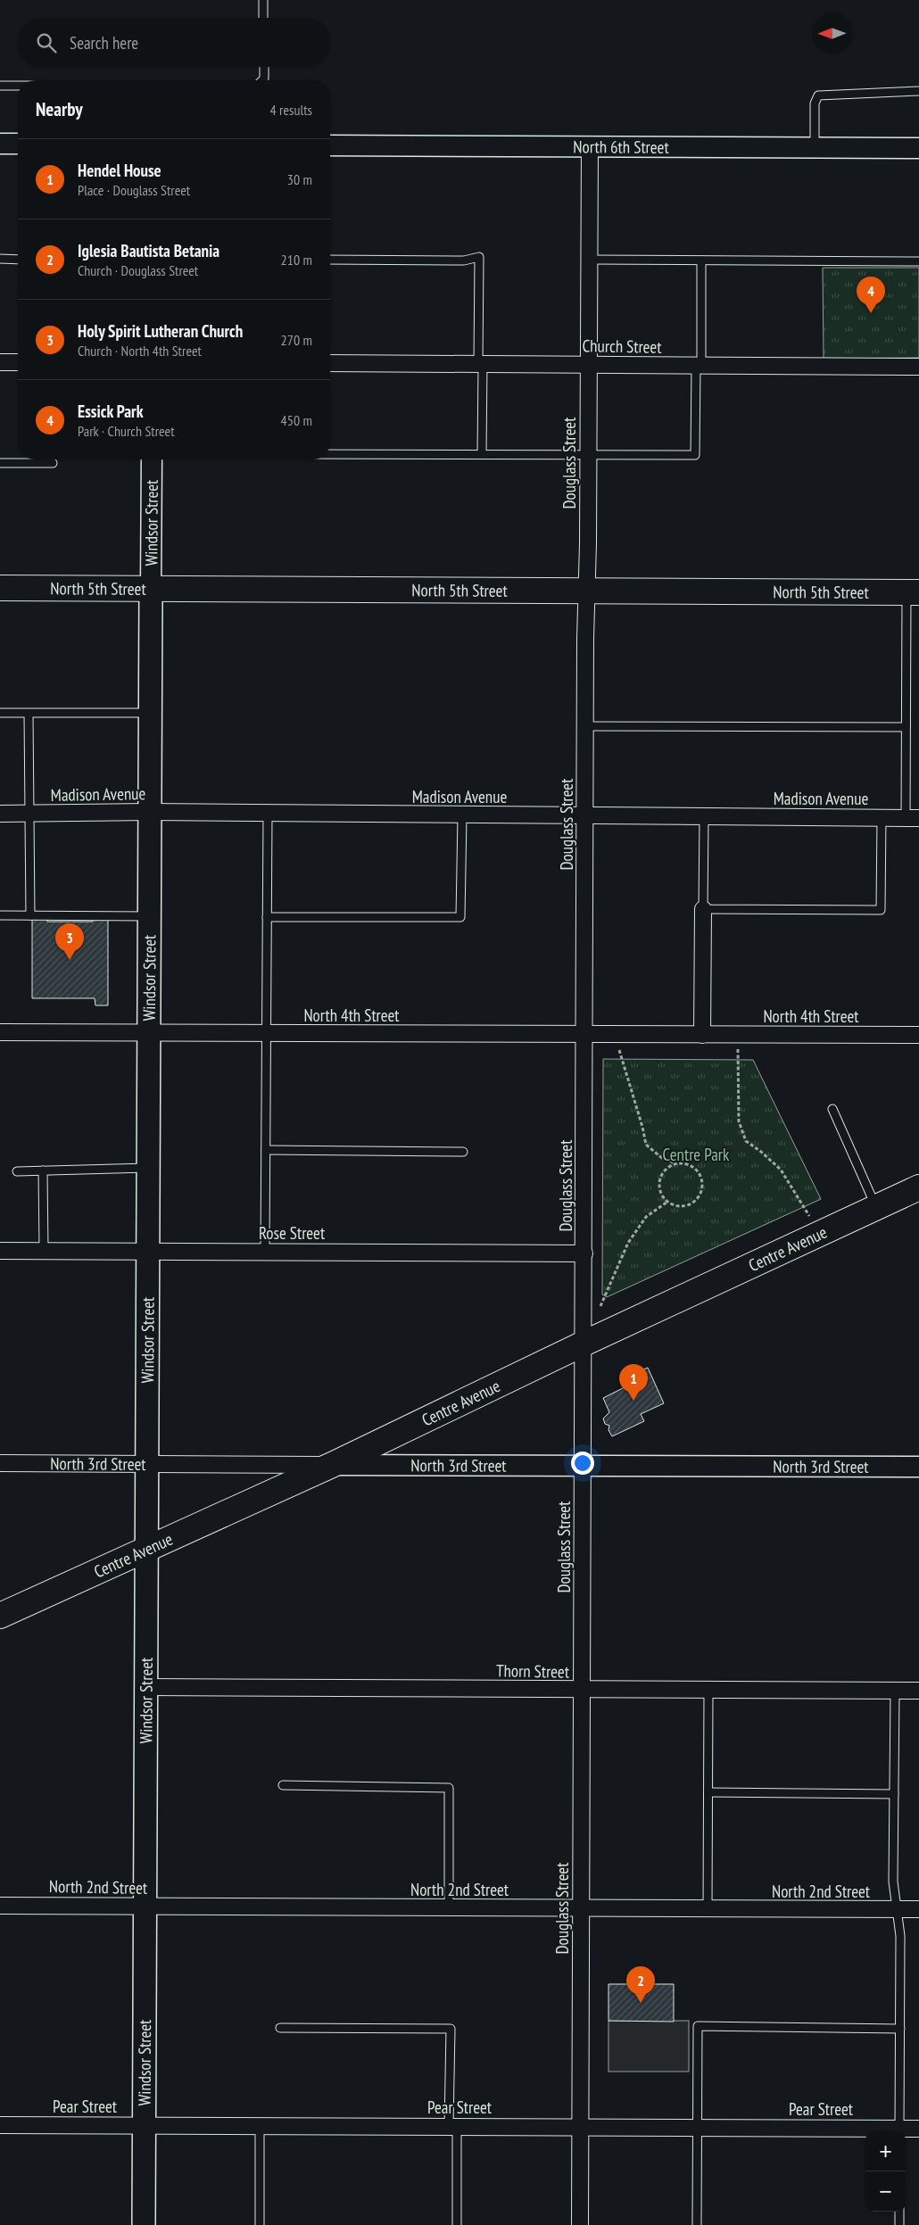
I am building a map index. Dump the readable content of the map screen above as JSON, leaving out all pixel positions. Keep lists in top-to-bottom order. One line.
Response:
{"streets":{"main road":["Windsor Street","North 5th Street","Centre Avenue"],"street":["North 6th Street","Church Street","Douglass Street","Madison Avenue","North 4th Street","Rose Street","North 3rd Street","Thorn Street","North 2nd Street","Pear Street"]},"crossings":[["North 6th Street","Douglass Street"],["Church Street","Douglass Street"],["Douglass Street","North 5th Street"],["Douglass Street","Madison Avenue"],["Douglass Street","North 4th Street"],["Douglass Street","Rose Street"],["Douglass Street","Centre Avenue"],["Douglass Street","North 3rd Street"],["Douglass Street","Thorn Street"],["Douglass Street","North 2nd Street"],["Douglass Street","Pear Street"],["Windsor Street","North 5th Street"],["Windsor Street","Madison Avenue"],["Windsor Street","North 4th Street"],["Windsor Street","Rose Street"],["Windsor Street","Centre Avenue"],["Windsor Street","North 3rd Street"],["Windsor Street","Thorn Street"],["Windsor Street","North 2nd Street"],["Windsor Street","Pear Street"],["Centre Avenue","North 3rd Street"]],"parks":["Centre Park"],"north":"left","page":{"search":"Search here","heading":["Nearby","4 results"],"list":[{"mark":"1","name":"Hendel House","note":"Place · Douglass Street","value":"30 m"},{"mark":"2","name":"Iglesia Bautista Betania","note":"Church · Douglass Street","value":"210 m"},{"mark":"3","name":"Holy Spirit Lutheran Church","note":"Church · North 4th Street","value":"270 m"},{"mark":"4","name":"Essick Park","note":"Park · Church Street","value":"450 m"}],"pins":["4","3","1","2"],"map_buttons":["+","−"]}}
